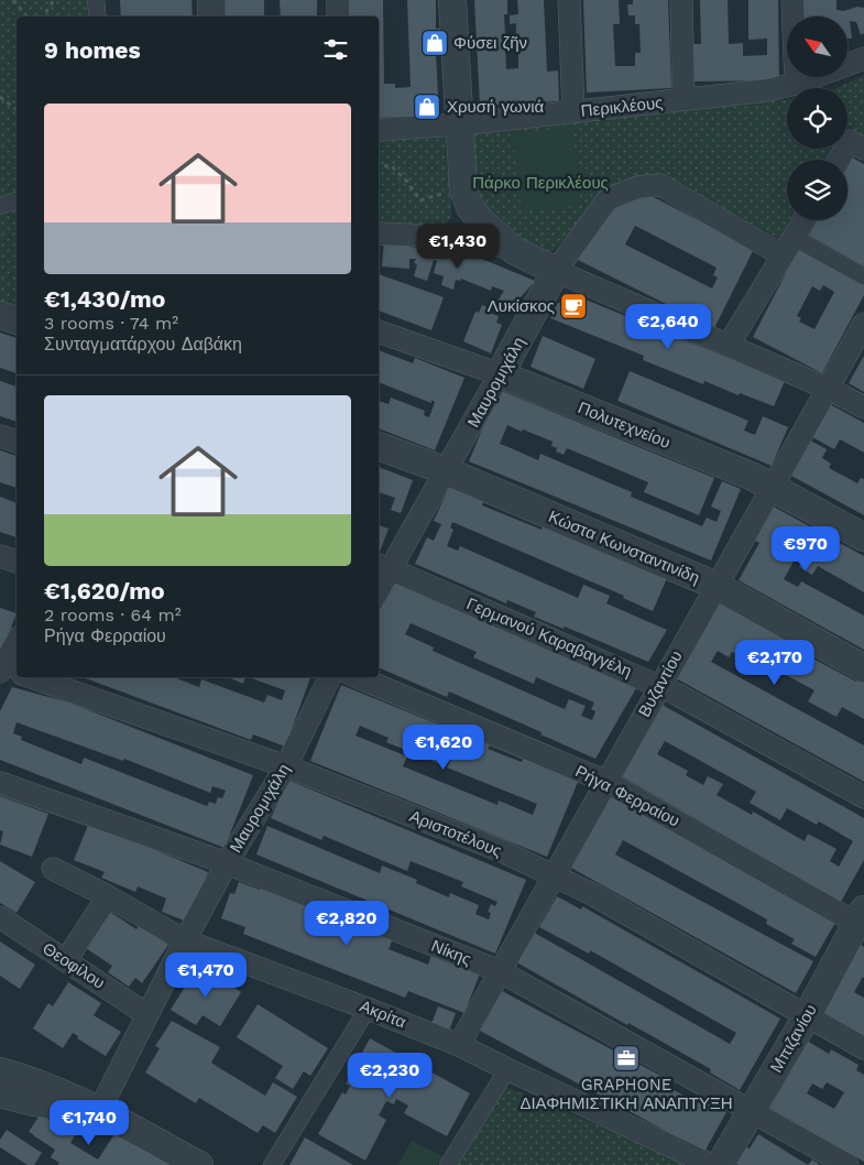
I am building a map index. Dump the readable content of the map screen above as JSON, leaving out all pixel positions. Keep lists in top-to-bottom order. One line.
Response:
{"streets":{"street":["Περικλέους","Μαυρομιχάλη","Πολυτεχνείου","Κώστα Κωνσταντινίδη","Γερμανού Καραβαγγέλη","Βυζαντίου","Ρήγα Φερραίου","Αριστοτέλους","Νίκης","Θεοφίλου","Ακρίτα","Μπιζανίου"]},"crossings":[["Μαυρομιχάλη","Πολυτεχνείου"],["Μαυρομιχάλη","Κώστα Κωνσταντινίδη"],["Μαυρομιχάλη","Γερμανού Καραβαγγέλη"],["Μαυρομιχάλη","Αριστοτέλους"],["Μαυρομιχάλη","Νίκης"],["Μαυρομιχάλη","Θεοφίλου"],["Μαυρομιχάλη","Ακρίτα"],["Πολυτεχνείου","Βυζαντίου"],["Κώστα Κωνσταντινίδη","Βυζαντίου"],["Γερμανού Καραβαγγέλη","Βυζαντίου"],["Βυζαντίου","Ρήγα Φερραίου"],["Βυζαντίου","Αριστοτέλους"],["Βυζαντίου","Νίκης"],["Βυζαντίου","Ακρίτα"],["Ρήγα Φερραίου","Μπιζανίου"],["Αριστοτέλους","Μπιζανίου"],["Νίκης","Μπιζανίου"]],"parks":["Πάρκο Περικλέους"],"places":{"shop":["Φύσει ζῆν","Χρυσή γωνιά"],"cafe":["Λυκίσκος"],"office":["GRAPHONE ΔΙΑΦΗΜΙΣΤΙΚΗ ΑΝΑΠΤΥΞΗ"]},"north":"top left","page":{"heading":"9 homes","list":[{"name":"€1,430/mo","note":"3 rooms · 74 m² · Συνταγματάρχου Δαβάκη"},{"name":"€1,620/mo","note":"2 rooms · 64 m² · Ρήγα Φερραίου"}],"price":["€1,430","€2,640","€970","€2,170","€1,620","€2,820","€1,470","€2,230","€1,740"]}}
